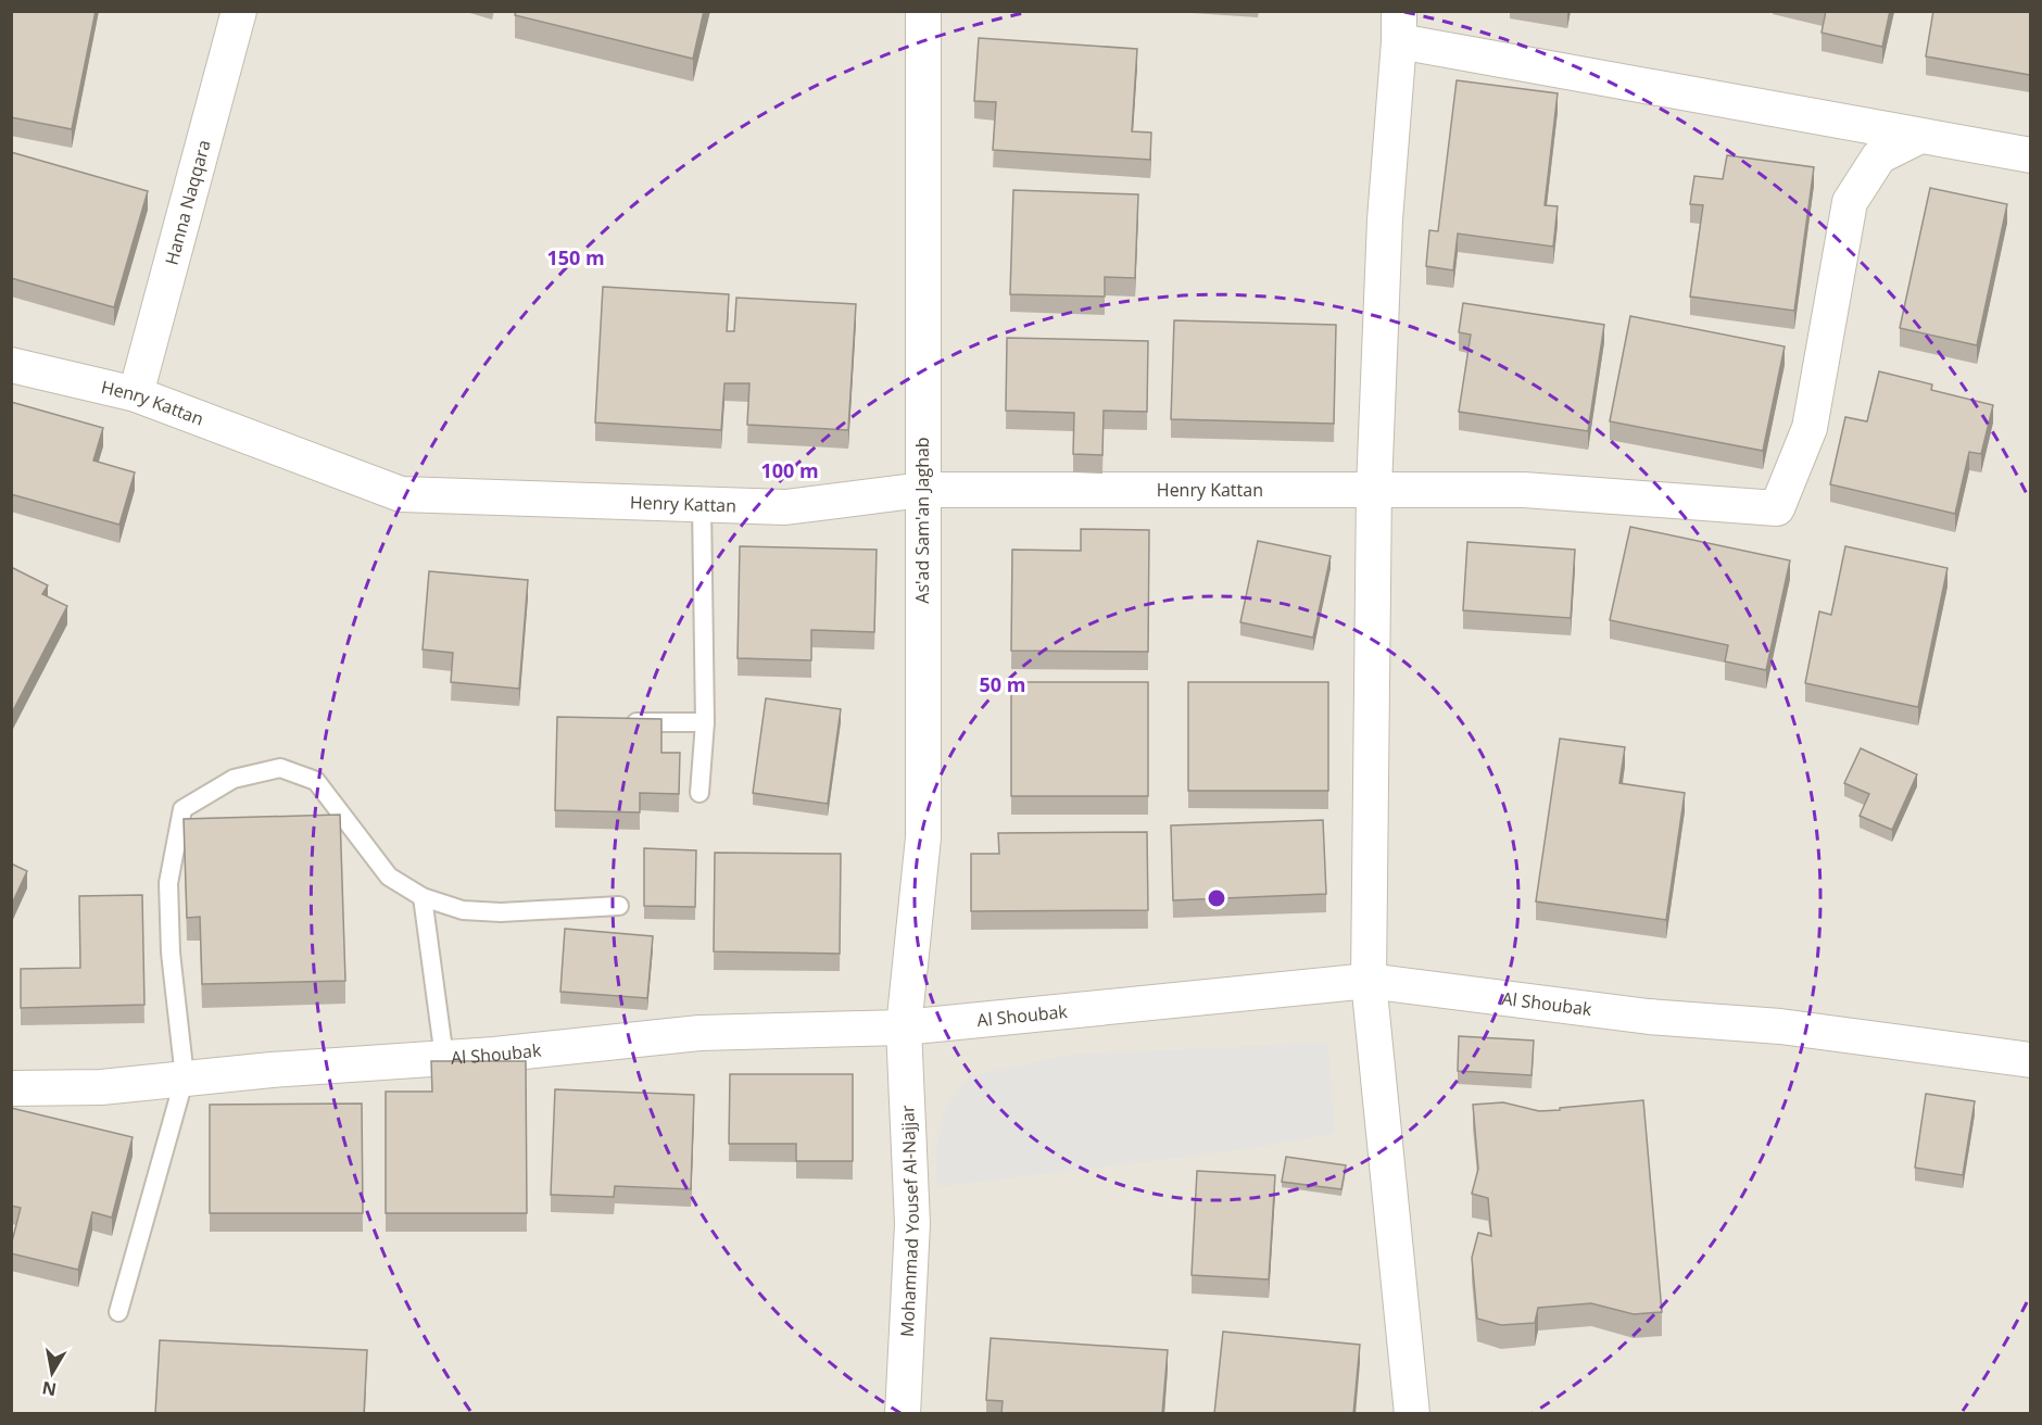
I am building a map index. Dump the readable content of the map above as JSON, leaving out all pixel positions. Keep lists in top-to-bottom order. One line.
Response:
{"streets":{"street":["Hanna Naqqara","Henry Kattan","As'ad Sam'an Jaghab","Al Shoubak","Mohammad Yousef Al-Najjar"]},"crossings":[["Hanna Naqqara","Henry Kattan"],["Henry Kattan","As'ad Sam'an Jaghab"],["As'ad Sam'an Jaghab","Al Shoubak"],["As'ad Sam'an Jaghab","Mohammad Yousef Al-Najjar"],["Al Shoubak","Mohammad Yousef Al-Najjar"]],"north":"bottom","rings":["150 m","100 m","50 m"]}
